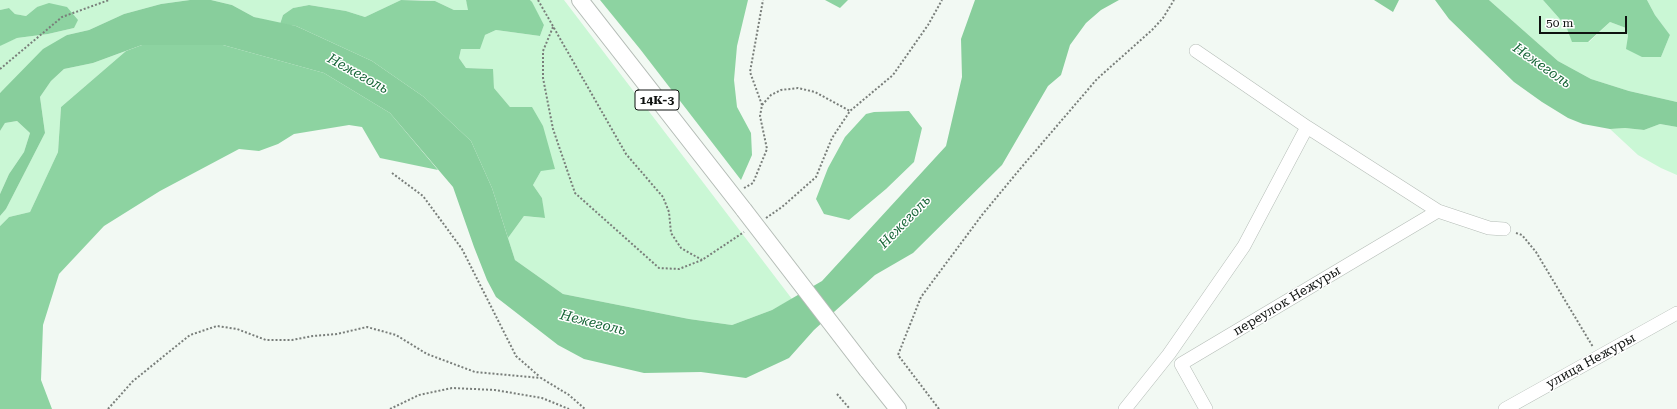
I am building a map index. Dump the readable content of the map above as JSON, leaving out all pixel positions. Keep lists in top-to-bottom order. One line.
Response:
{"streets":{"main road":["14К-3"],"street":["переулок Нежуры","улица Нежуры"]},"water":["Нежеголь"],"scale_bar":"50 m"}
